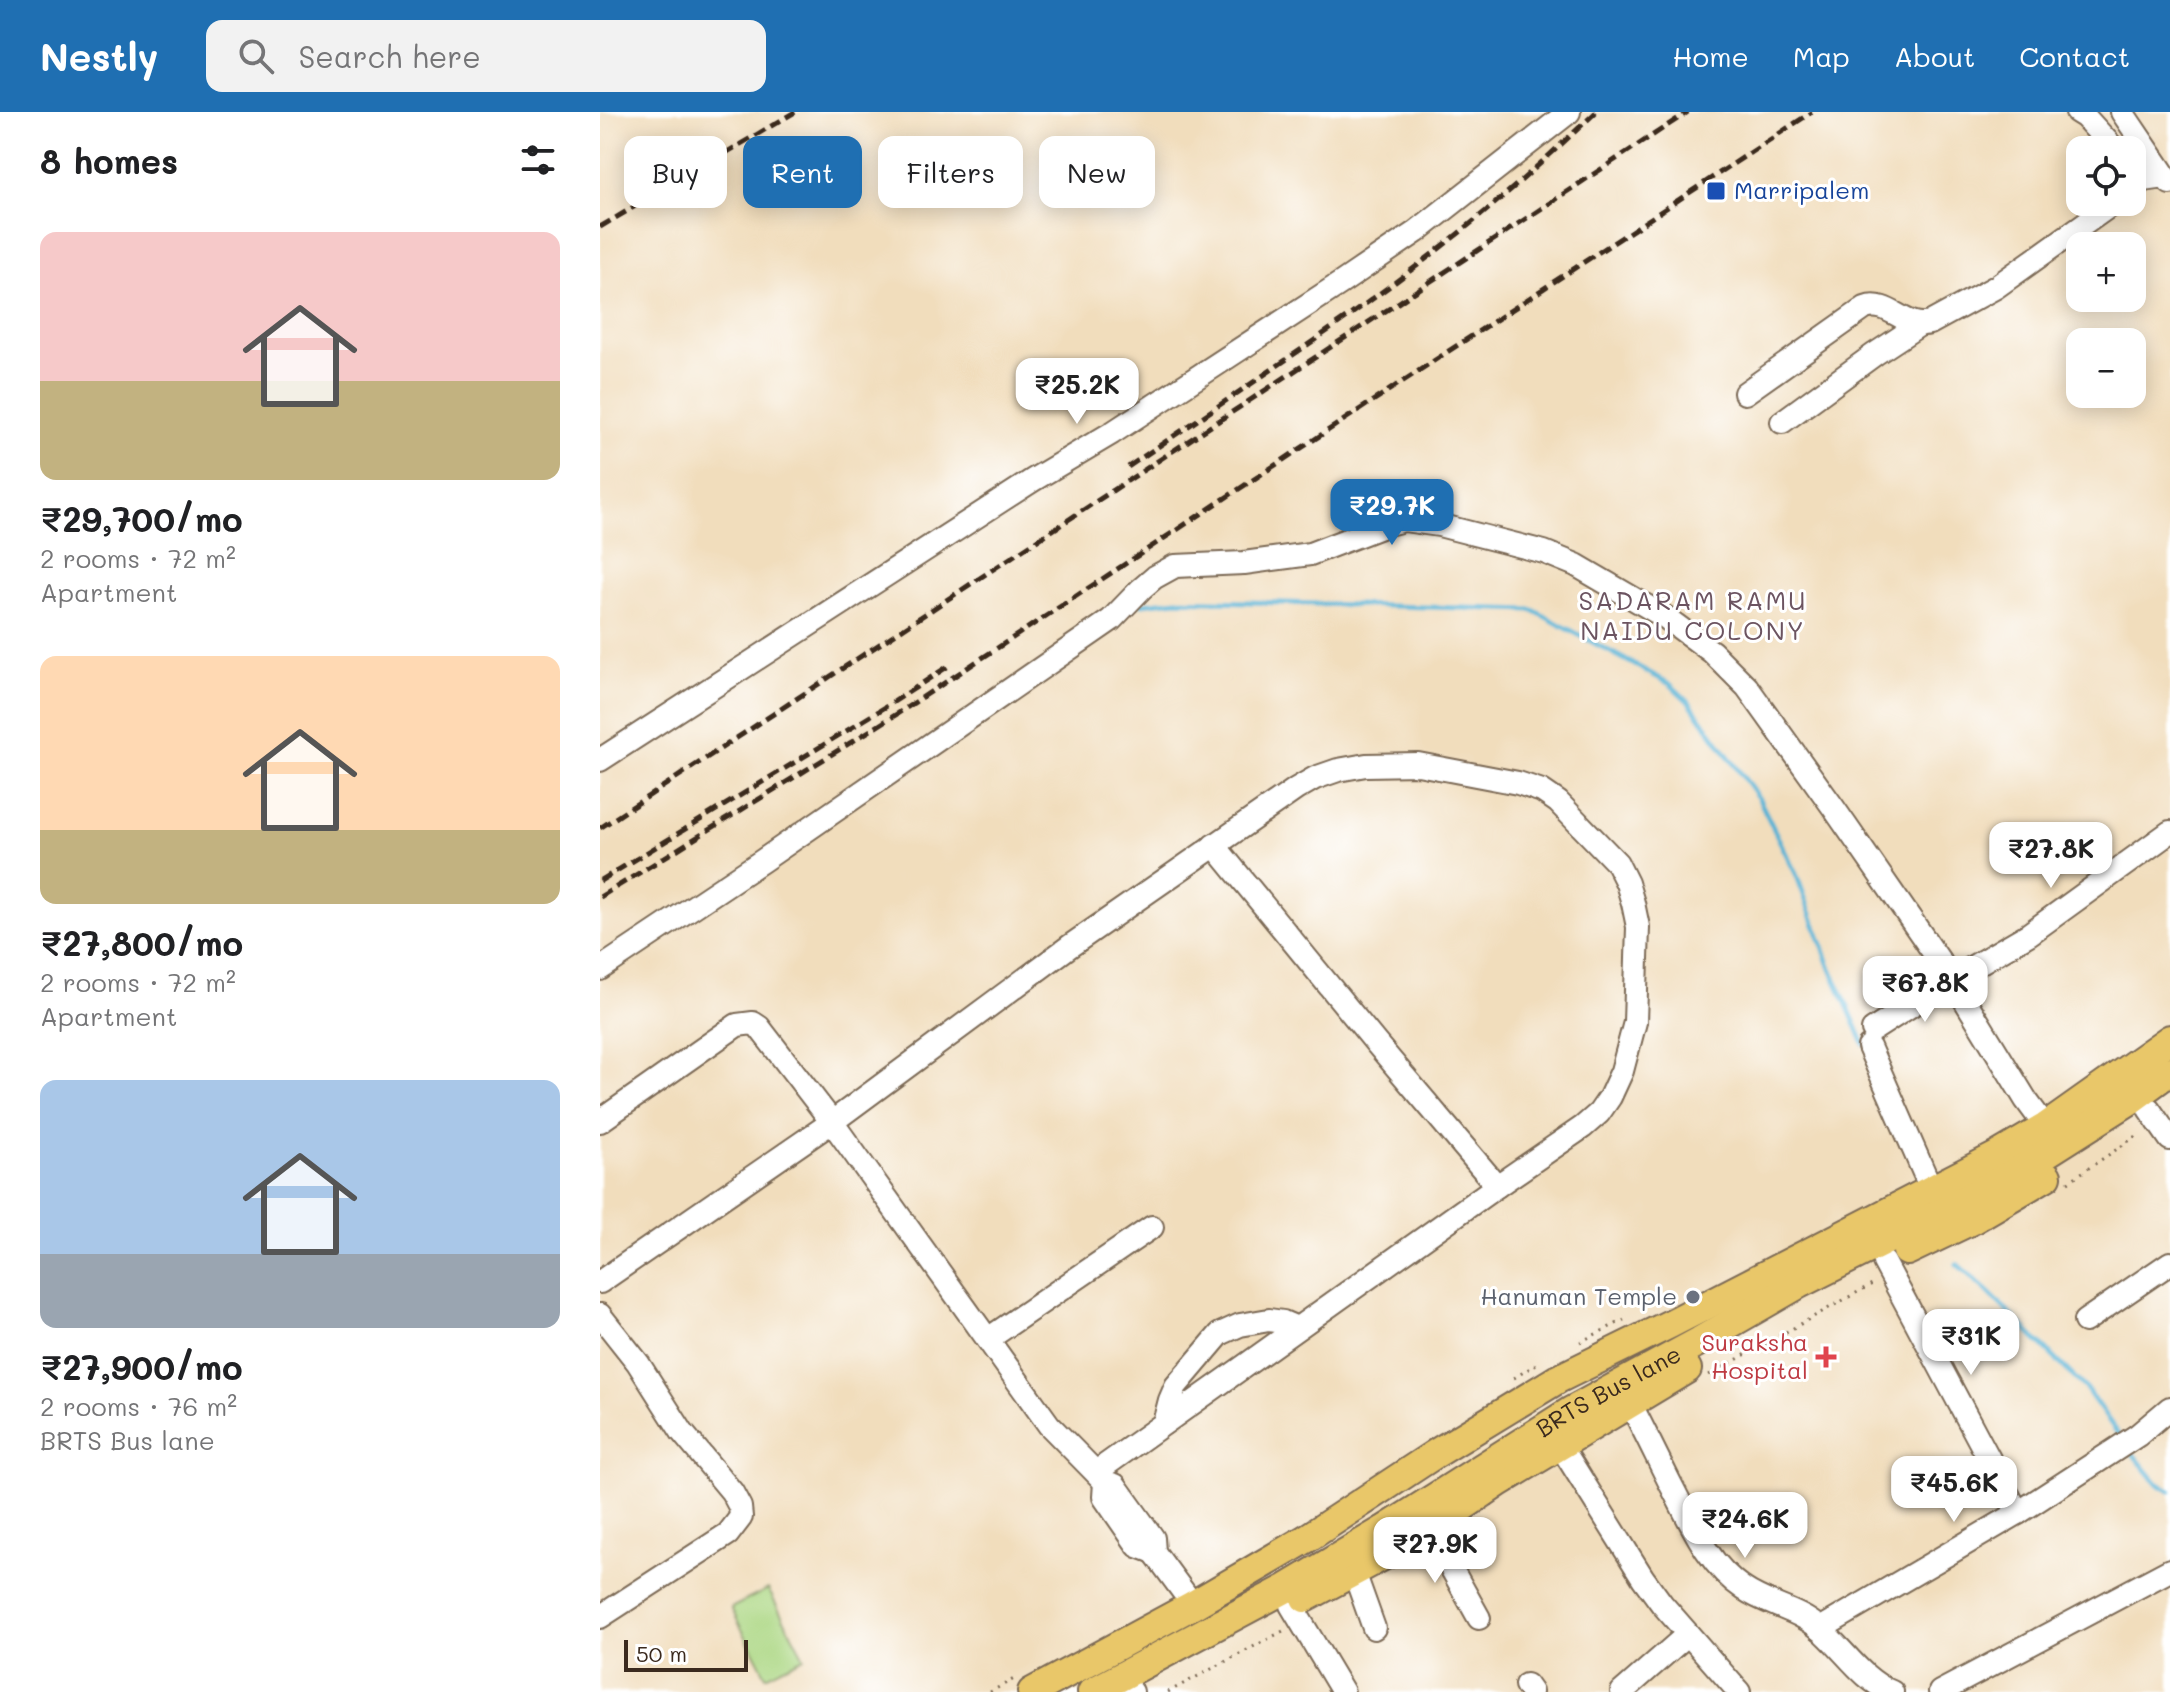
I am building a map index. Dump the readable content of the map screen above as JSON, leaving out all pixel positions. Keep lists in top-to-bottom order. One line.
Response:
{"streets":{"main road":["BRTS Bus lane"]},"districts":["SADARAM RAMU NAIDU COLONY"],"places":{"transit":["Marripalem"],"other":["Hanuman Temple"],"health":["Suraksha Hospital"]},"scale_bar":"50 m","page":{"header":"Nestly","search":"Search here","nav":["Home","Map","About","Contact"],"heading":"8 homes","map_buttons":["+","−"],"chip":["Buy","Rent","Filters","New"],"list":[{"name":"₹29,700/mo","note":"2 rooms · 72 m² · Apartment"},{"name":"₹27,800/mo","note":"2 rooms · 72 m² · Apartment"},{"name":"₹27,900/mo","note":"2 rooms · 76 m² · BRTS Bus lane"}],"price":["₹25.2K","₹29.7K","₹27.8K","₹67.8K","₹31K","₹45.6K","₹24.6K","₹27.9K"],"scale":"50 m"}}
